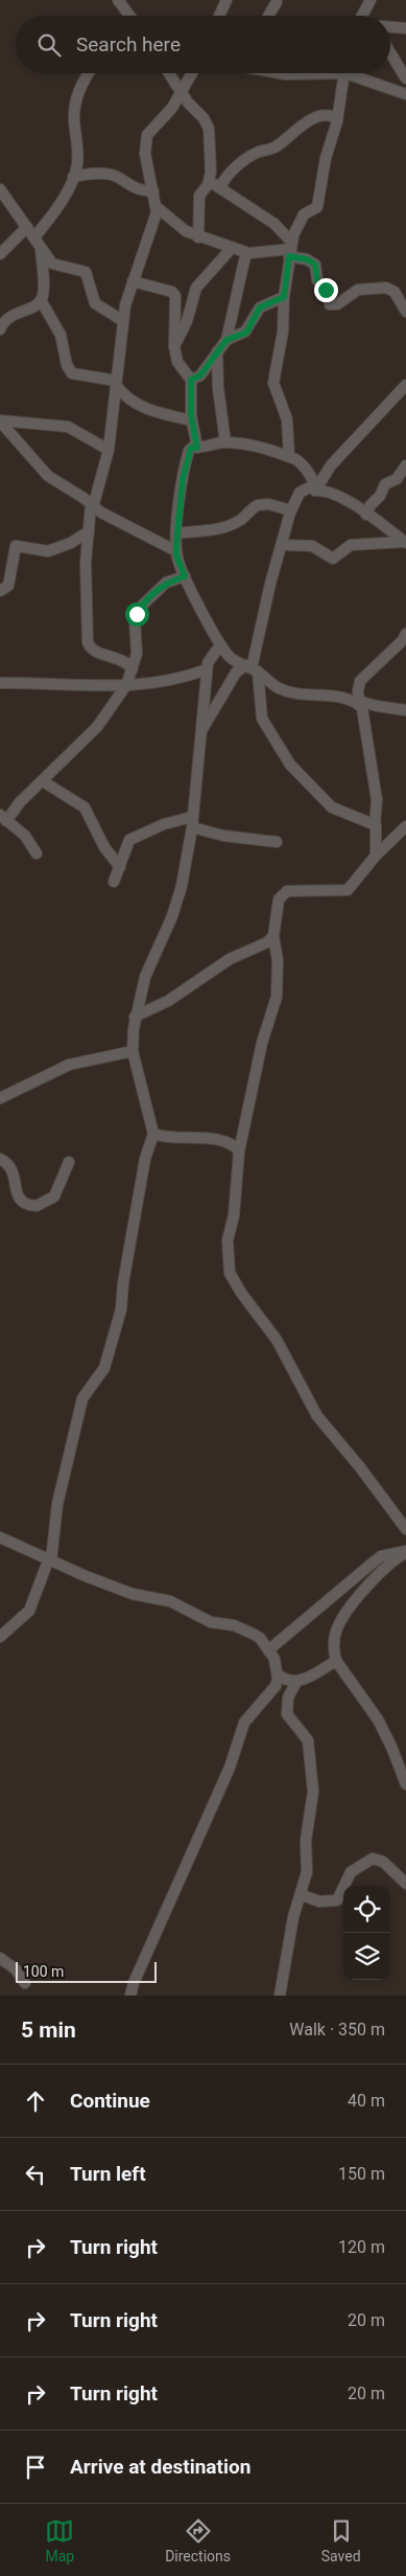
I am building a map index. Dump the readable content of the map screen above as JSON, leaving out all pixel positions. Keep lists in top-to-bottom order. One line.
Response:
{"scale_bar":"100 m","page":{"search":"Search here","scale":"100 m","heading":["5 min","Walk · 350 m"],"list":[["Continue","40 m"],["Turn left","150 m"],["Turn right","120 m"],["Turn right","20 m"],["Turn right","20 m"],"Arrive at destination"],"nav":["Map","Directions","Saved"]}}
